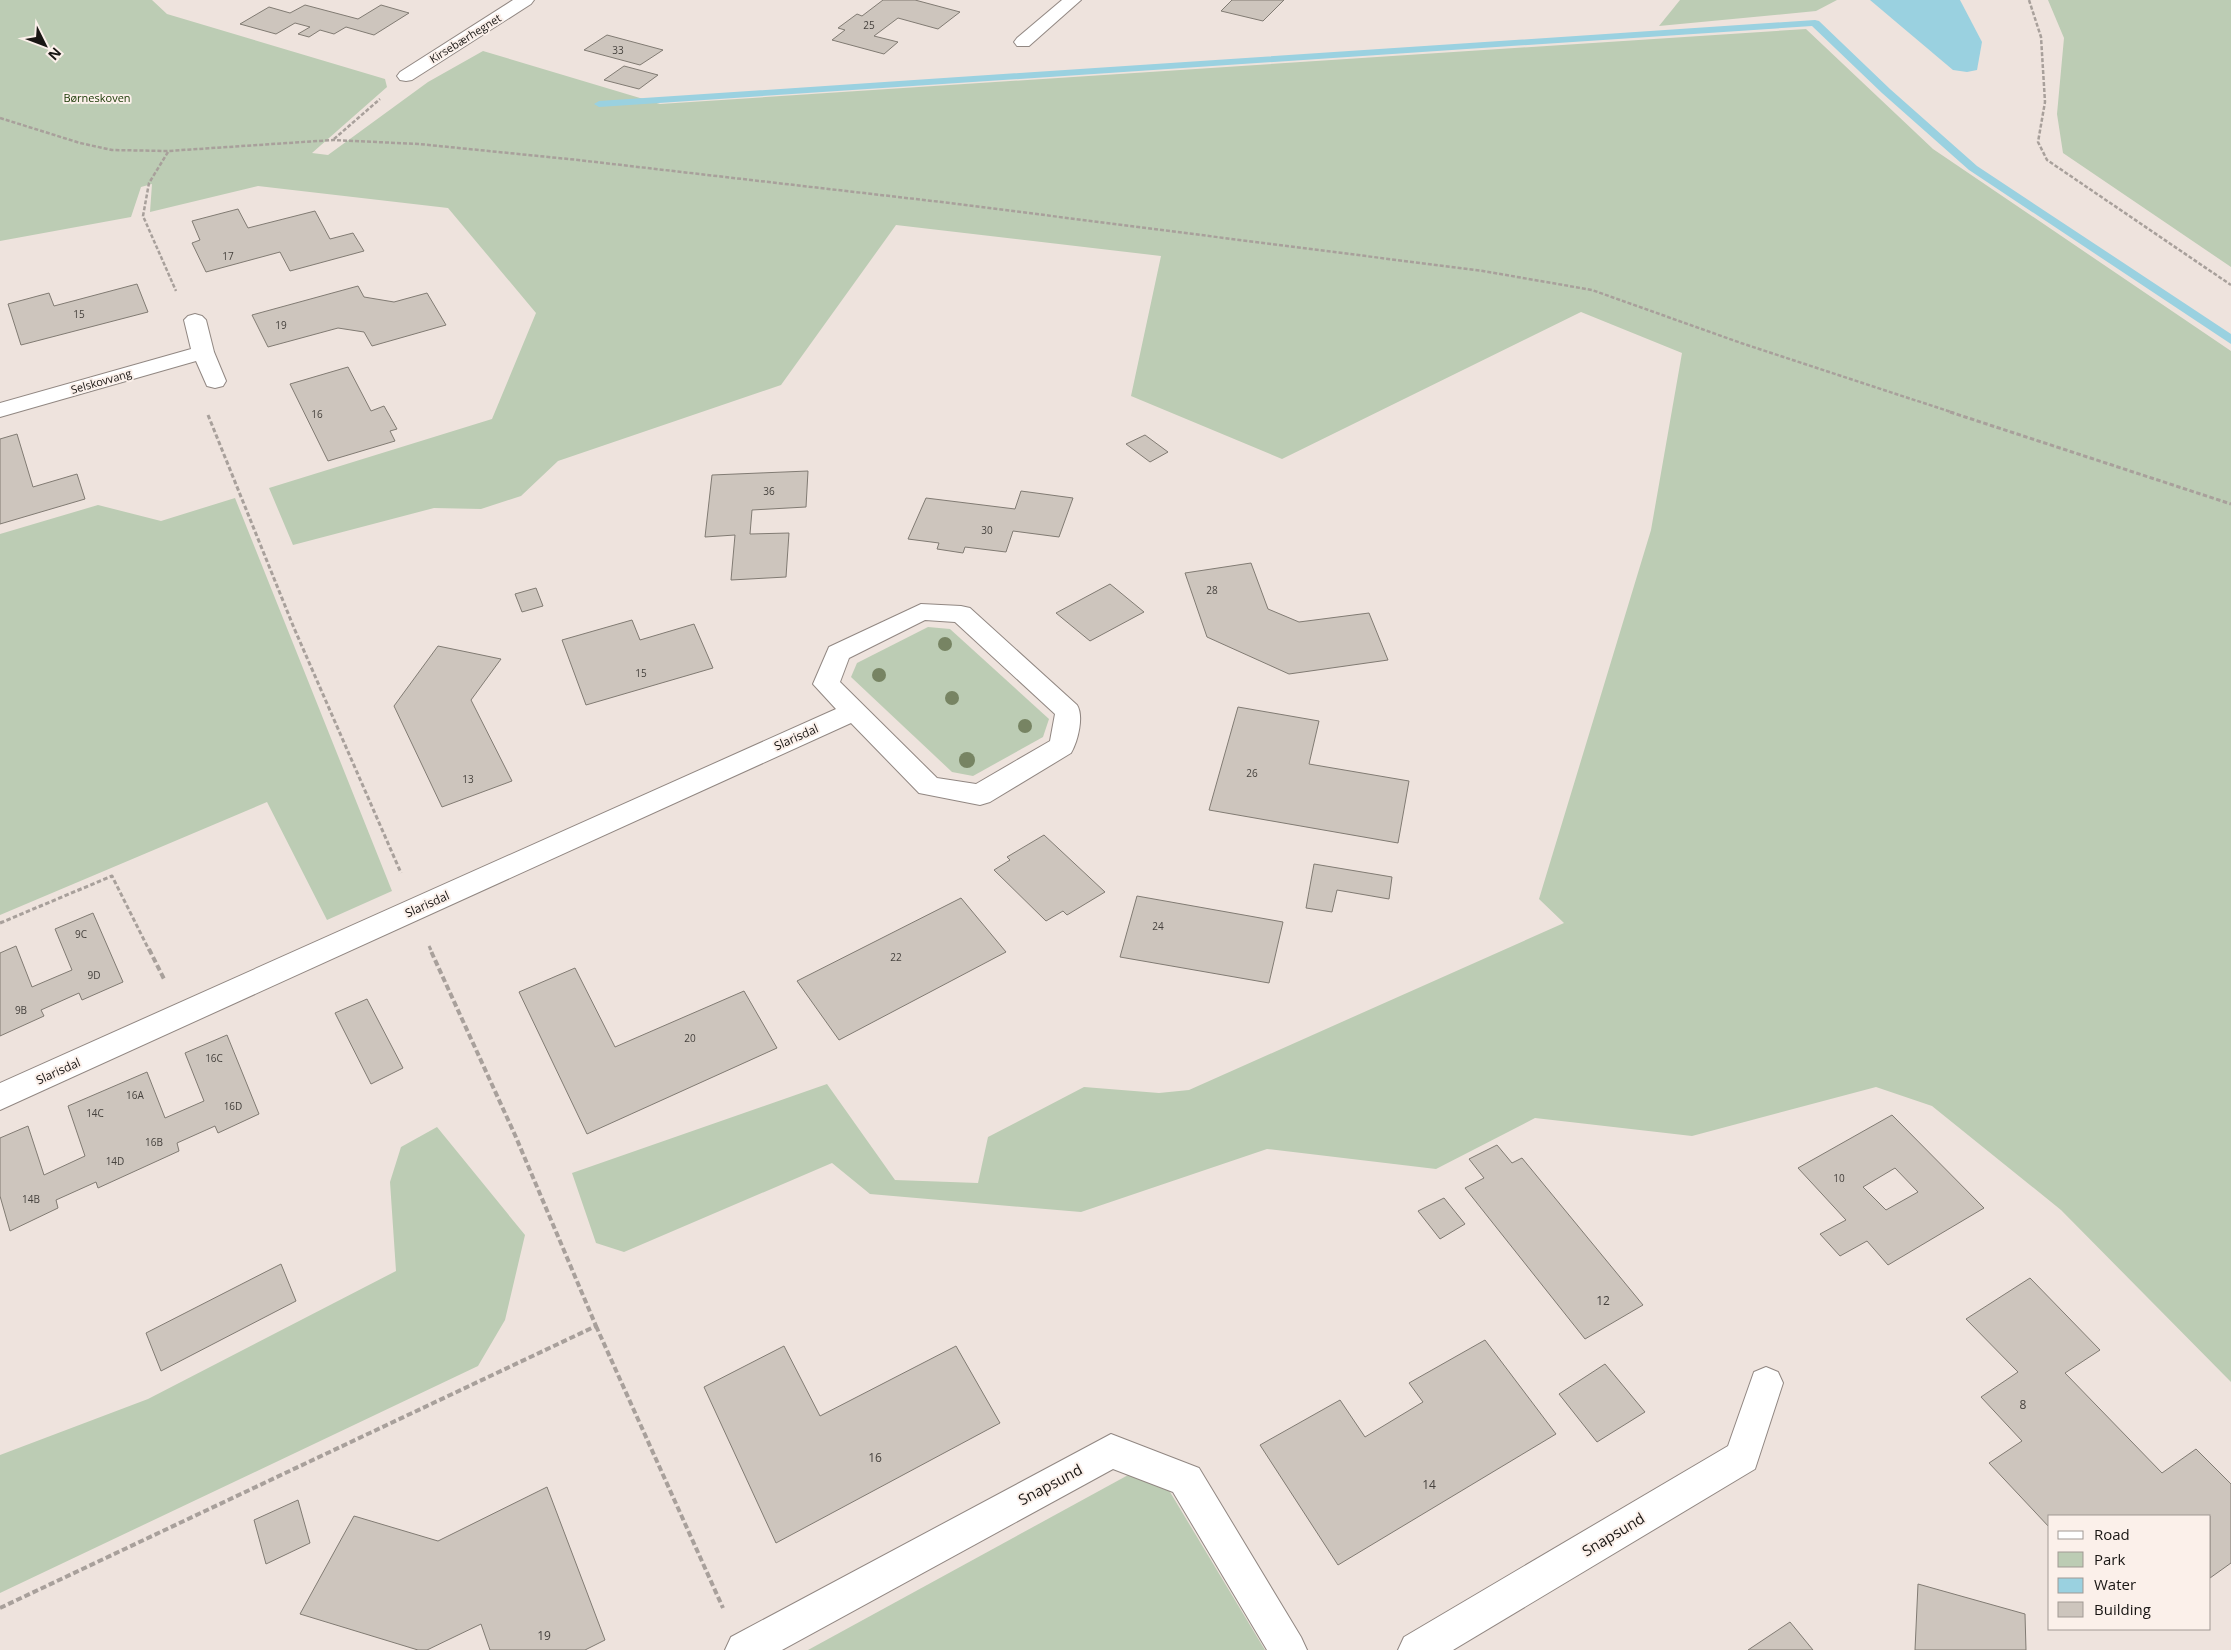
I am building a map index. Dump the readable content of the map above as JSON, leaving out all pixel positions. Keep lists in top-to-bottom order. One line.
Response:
{"streets":{"street":["Kirsebærhegnet","Selskovvang","Slarisdal","Snapsund"]},"parks":["Børneskoven"],"house_numbers":["25","33","17","15","19","16","36","30","28","15","26","13","24","9C","22","9D","9B","20","16C","16A","16D","14C","16B","14D","10","14B","12","8","16","14","19"],"legend":["Road","Park","Water","Building"],"north":"bottom right"}
